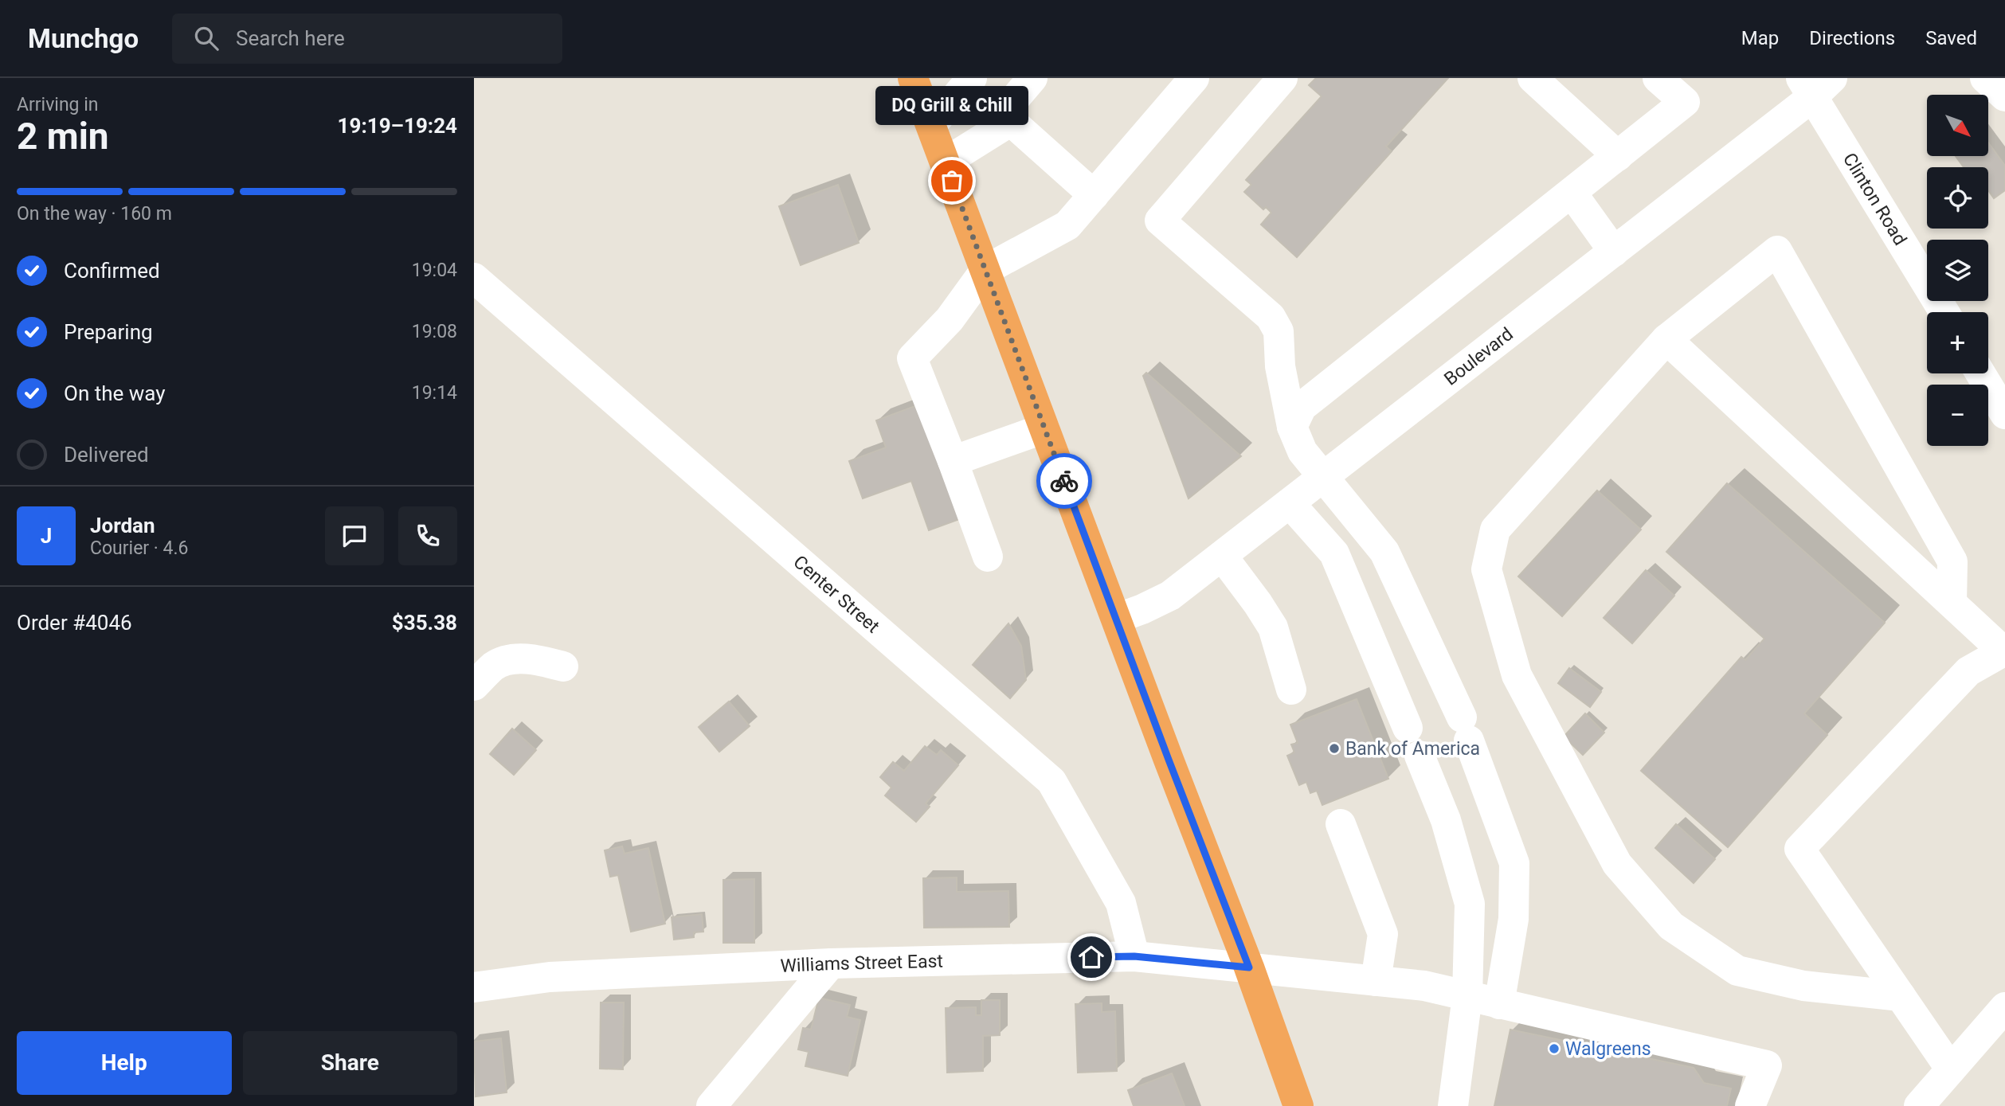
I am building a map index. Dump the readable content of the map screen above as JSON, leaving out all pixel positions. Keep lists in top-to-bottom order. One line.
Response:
{"streets":{"street":["Clinton Road","Boulevard","Center Street","Williams Street East"]},"crossings":[["Clinton Road","Boulevard"],["Center Street","Williams Street East"]],"places":["DQ Grill & Chill","Bank of America","Walgreens"],"north":"bottom right","page":{"header":"Munchgo","search":"Search here","nav":["Map","Directions","Saved"],"heading":["2 min","Arriving in","19:19–19:24"],"panel":["Jordan","Courier · 4.6","Order #4046","$35.38"],"bubble":"DQ Grill & Chill","map_buttons":["+","−"],"bar":"On the way · 160 m","list":[["Confirmed","19:04"],["Preparing","19:08"],["On the way","19:14"],"Delivered"],"round":"J","buttons":["Help","Share"]}}
